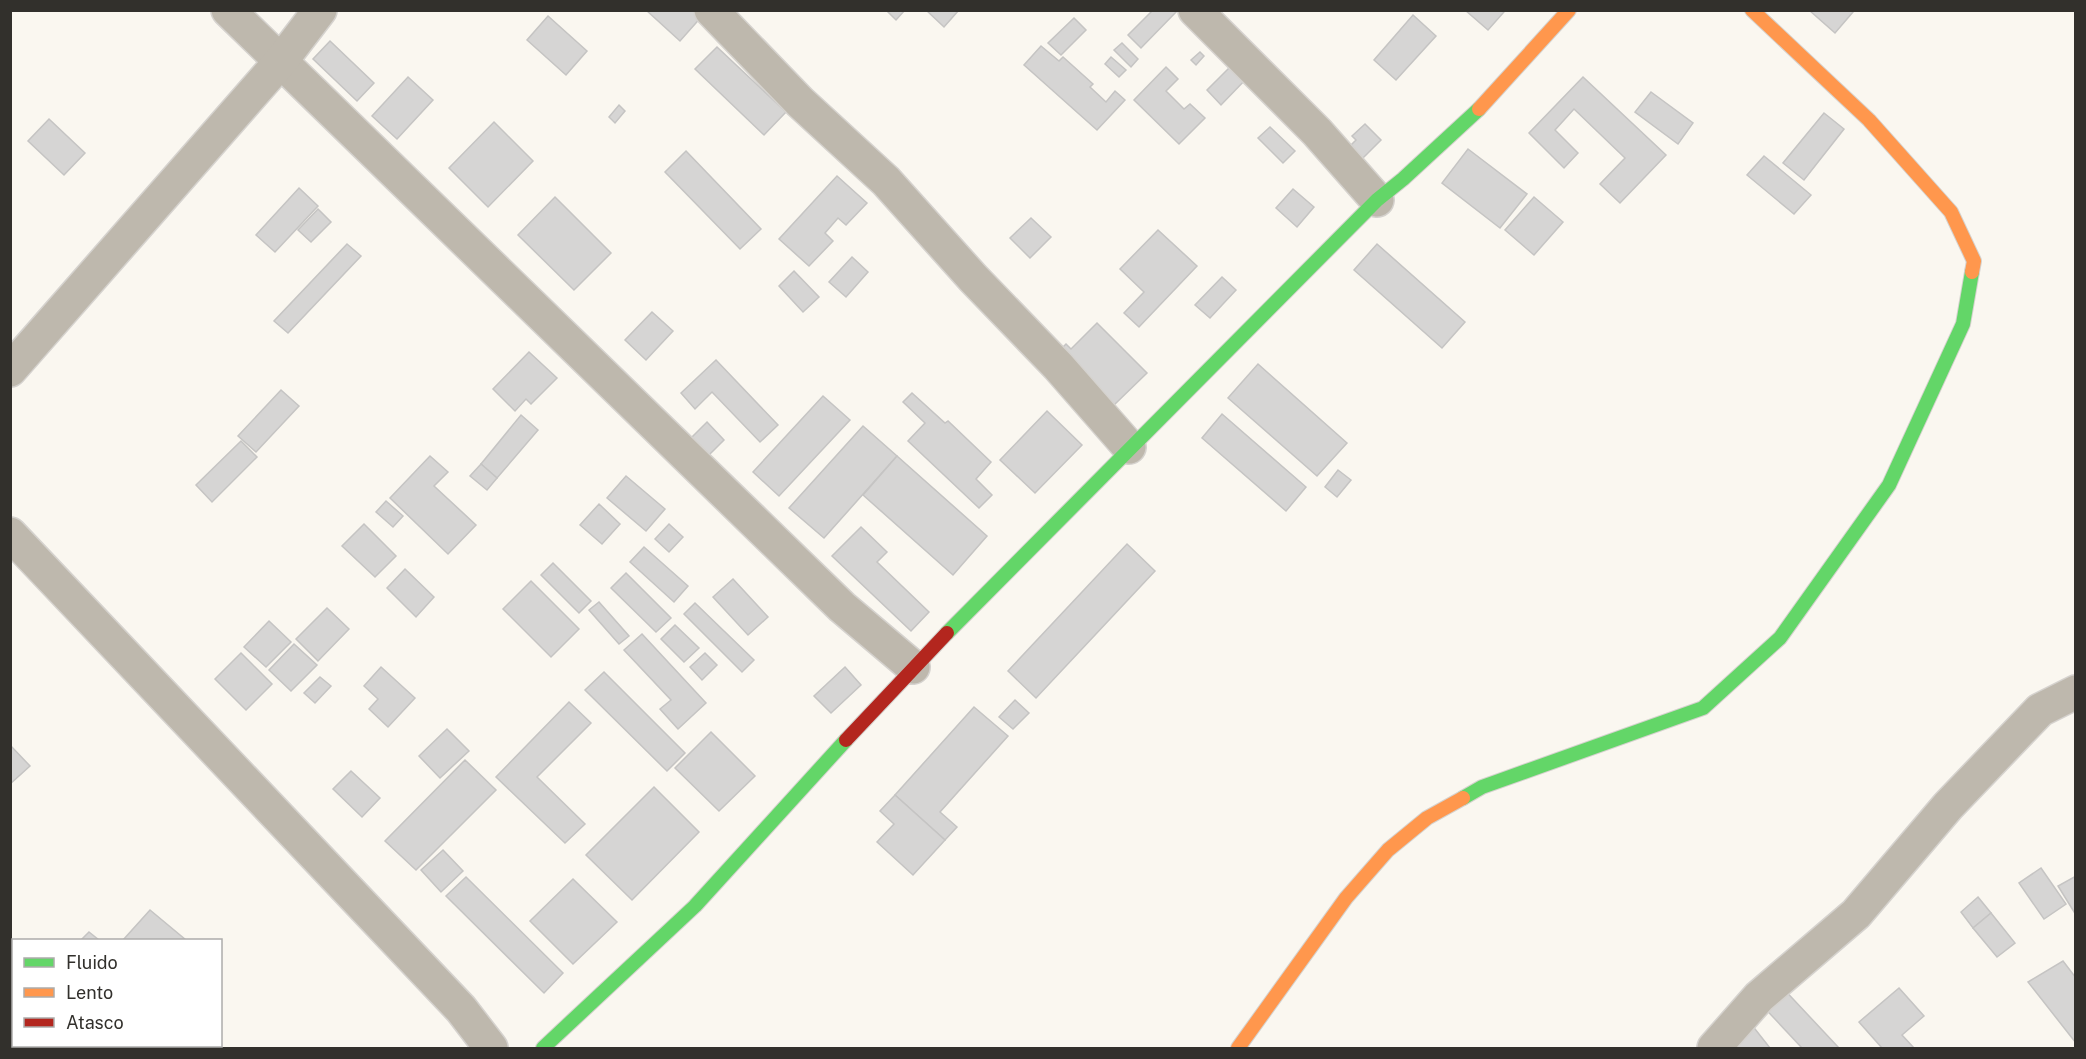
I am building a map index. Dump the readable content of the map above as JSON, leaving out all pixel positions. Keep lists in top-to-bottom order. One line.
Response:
{"legend":["Fluido","Lento","Atasco"]}
